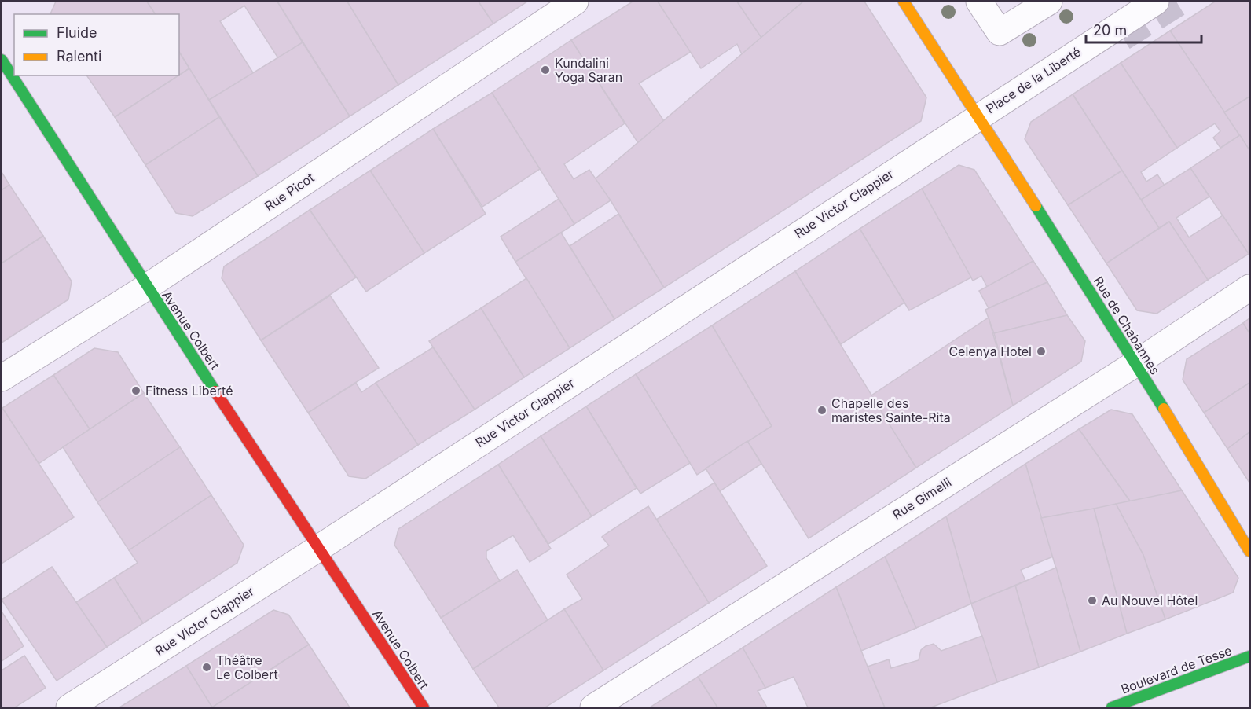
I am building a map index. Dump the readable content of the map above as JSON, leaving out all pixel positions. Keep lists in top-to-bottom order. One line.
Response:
{"streets":{"street":["Place de la Liberté","Rue Picot","Rue Victor Clappier","Rue de Chabannes","Avenue Colbert","Rue Gimelli","Boulevard de Tesse"]},"crossings":[["Place de la Liberté","Rue Victor Clappier"],["Place de la Liberté","Rue de Chabannes"],["Rue Picot","Avenue Colbert"],["Rue Victor Clappier","Rue de Chabannes"],["Rue Victor Clappier","Avenue Colbert"],["Rue de Chabannes","Rue Gimelli"]],"places":["Kundalini Yoga Saran","Celenya Hotel","Fitness Liberté","Chapelle des maristes Sainte-Rita","Au Nouvel Hôtel","Théâtre Le Colbert"],"legend":["Fluide","Ralenti"],"scale_bar":"20 m"}
